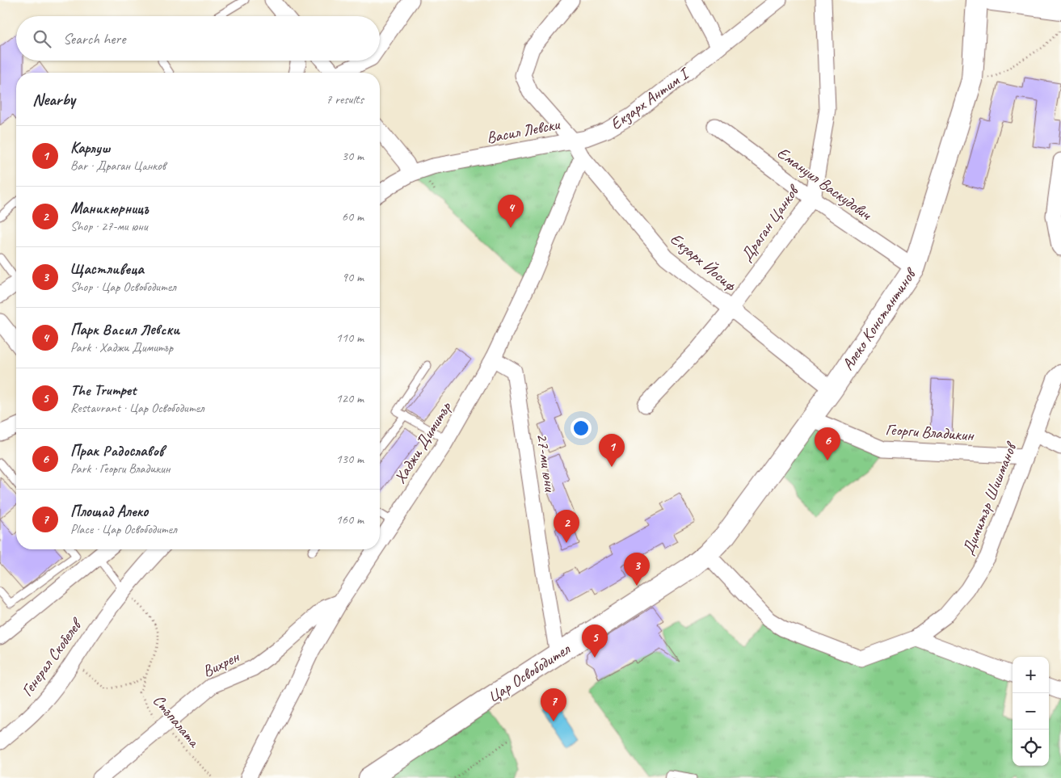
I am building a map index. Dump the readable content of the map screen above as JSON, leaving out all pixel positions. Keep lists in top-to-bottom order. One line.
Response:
{"streets":{"street":["Екзарх Антим I","Васил Левски","Емануил Васкудович","Драган Цанков","Екзарх Йосиф","Алеко Константинов","Георги Владикин","Хаджи Димитър","27-ми юни","Димитър Шишманов","Генерал Скобелев","Вихрен","Цар Освободител"],"path":["Стъпалата"]},"crossings":[["Екзарх Антим I","Васил Левски"],["Екзарх Антим I","Екзарх Йосиф"],["Васил Левски","Екзарх Йосиф"],["Емануил Васкудович","Драган Цанков"],["Емануил Васкудович","Алеко Константинов"],["Драган Цанков","Екзарх Йосиф"],["Екзарх Йосиф","Алеко Константинов"],["Екзарх Йосиф","Хаджи Димитър"],["Алеко Константинов","Георги Владикин"],["Алеко Константинов","Димитър Шишманов"],["Алеко Константинов","Цар Освободител"],["Георги Владикин","Димитър Шишманов"],["Хаджи Димитър","27-ми юни"],["Хаджи Димитър","Вихрен"],["27-ми юни","Цар Освободител"],["Димитър Шишманов","Цар Освободител"],["Генерал Скобелев","Стъпалата"],["Вихрен","Стъпалата"]],"page":{"search":"Search here","heading":["Nearby","7 results"],"list":[{"mark":"1","name":"Карлуш","note":"Bar · Драган Цанков","value":"30 m"},{"mark":"2","name":"Маникюрницъ","note":"Shop · 27-ми юни","value":"60 m"},{"mark":"3","name":"Щастливеца","note":"Shop · Цар Освободител","value":"90 m"},{"mark":"4","name":"Парк Васил Левски","note":"Park · Хаджи Димитър","value":"110 m"},{"mark":"5","name":"The Trumpet","note":"Restaurant · Цар Освободител","value":"120 m"},{"mark":"6","name":"Прак Радославов","note":"Park · Георги Владикин","value":"130 m"},{"mark":"7","name":"Площад Алеко","note":"Place · Цар Освободител","value":"160 m"}],"pins":["4","6","1","2","3","5","7"],"map_buttons":["+","−"]}}
